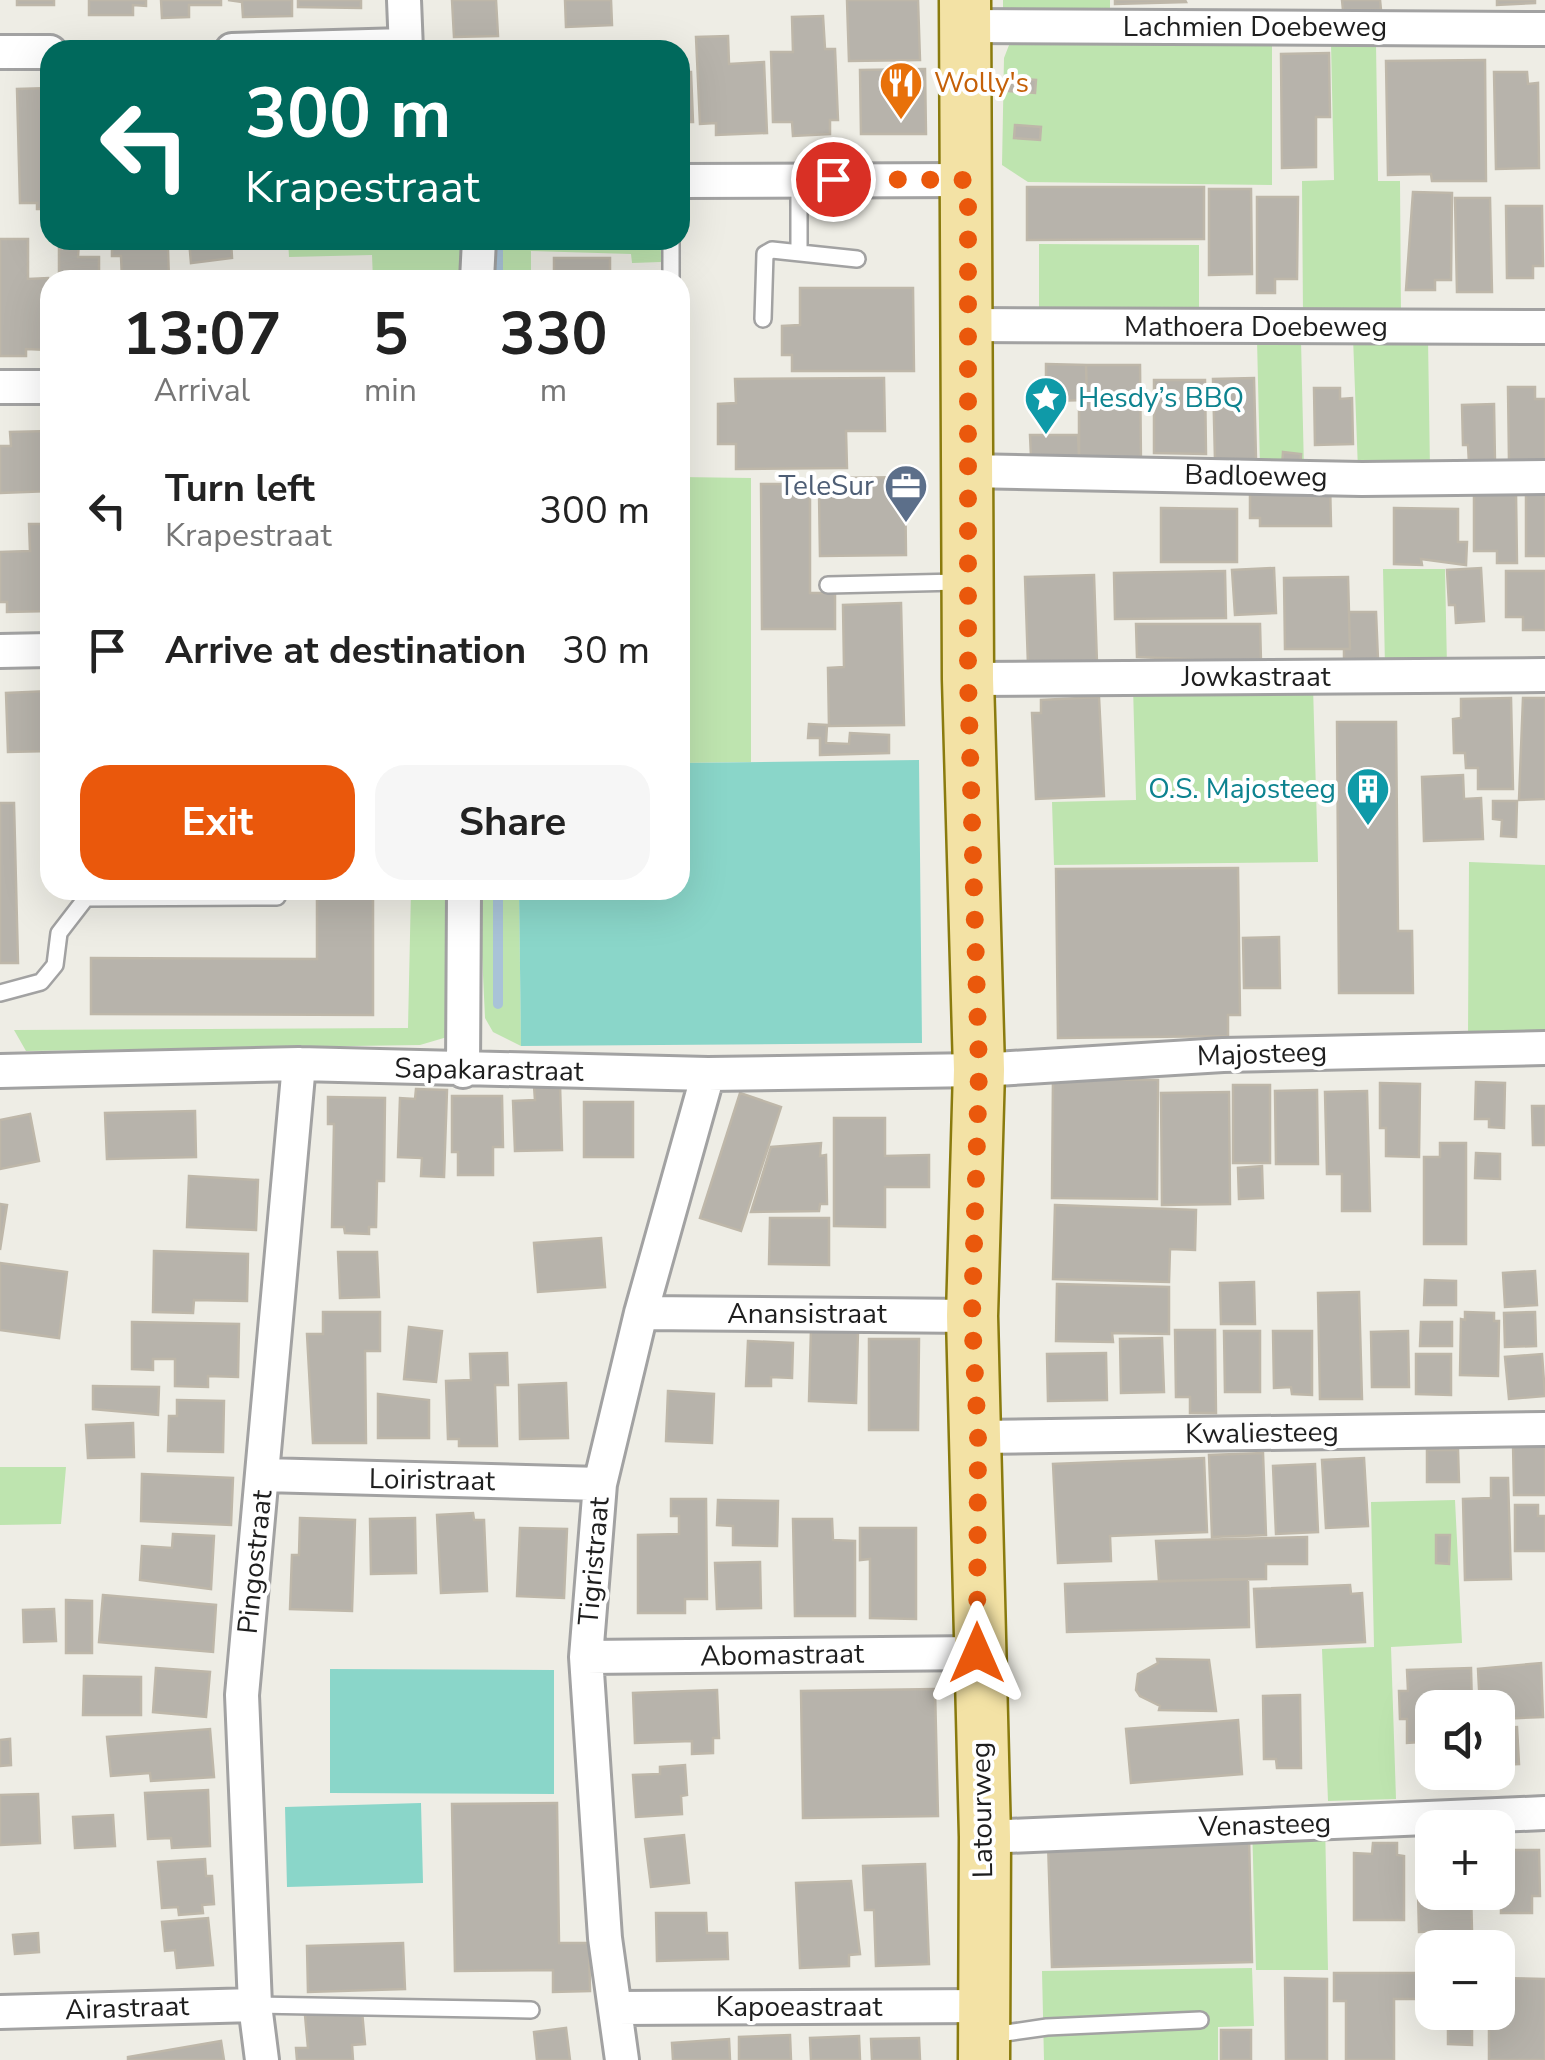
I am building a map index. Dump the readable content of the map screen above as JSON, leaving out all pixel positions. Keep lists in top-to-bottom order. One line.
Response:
{"streets":{"main road":["Latourweg"],"street":["Lachmien Doebeweg","Mathoera Doebeweg","Badloeweg","Jowkastraat","Majosteeg","Sapakarastraat","Anansistraat","Kwaliesteeg","Loiristraat","Tigristraat","Pingostraat","Abomastraat","Venasteeg","Kapoeastraat","Airastraat"]},"crossings":[["Lachmien Doebeweg","Latourweg"],["Mathoera Doebeweg","Latourweg"],["Badloeweg","Latourweg"],["Jowkastraat","Latourweg"],["Majosteeg","Sapakarastraat"],["Majosteeg","Latourweg"],["Sapakarastraat","Tigristraat"],["Sapakarastraat","Pingostraat"],["Sapakarastraat","Latourweg"],["Anansistraat","Tigristraat"],["Anansistraat","Latourweg"],["Kwaliesteeg","Latourweg"],["Loiristraat","Tigristraat"],["Loiristraat","Pingostraat"],["Tigristraat","Abomastraat"],["Tigristraat","Kapoeastraat"],["Pingostraat","Airastraat"],["Abomastraat","Latourweg"],["Latourweg","Venasteeg"],["Latourweg","Kapoeastraat"]],"places":{"restaurant":["Wolly's"],"place":["Hesdy’s BBQ"],"office":["TeleSur"],"building":["O.S. Majosteeg"]},"page":{"turn":["300 m","Krapestraat"],"eta":["13:07","Arrival","5","min","330","m"],"list":[{"name":"Turn left","note":"Krapestraat","value":"300 m"},{"name":"Arrive at destination","value":"30 m"}],"buttons":["Exit","Share"],"map_buttons":["+","−"]}}
